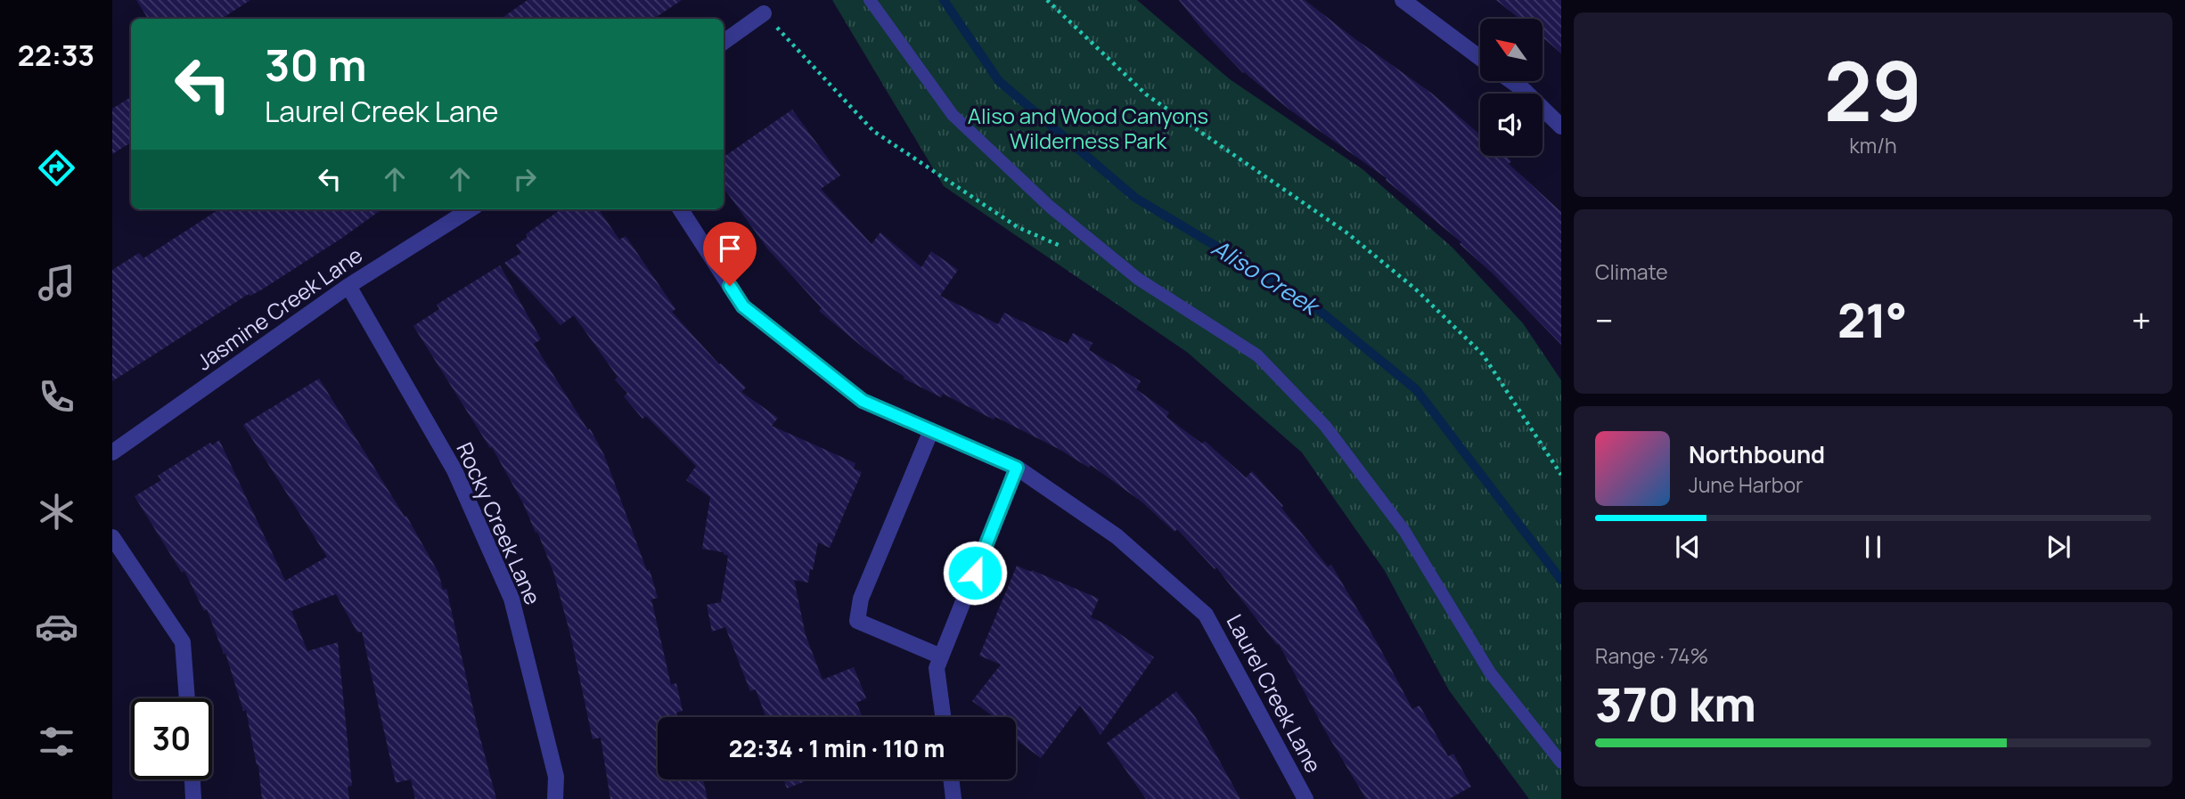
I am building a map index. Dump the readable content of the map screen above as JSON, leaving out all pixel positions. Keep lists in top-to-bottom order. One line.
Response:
{"streets":{"street":["Jasmine Creek Lane","Rocky Creek Lane","Laurel Creek Lane"]},"crossings":[["Jasmine Creek Lane","Rocky Creek Lane"]],"water":["Aliso Creek"],"parks":["Aliso and Wood Canyons Wilderness Park"],"north":"top left","page":{"tabs":"22:33","tile":[["29","km/h"],"Climate",["Range · 74%","370 km"]],"turn":["30 m","Laurel Creek Lane"],"heat":["−","21°","+"],"song":["Northbound","June Harbor"],"limit":"30","trip":"22:34 · 1 min · 110 m"}}
